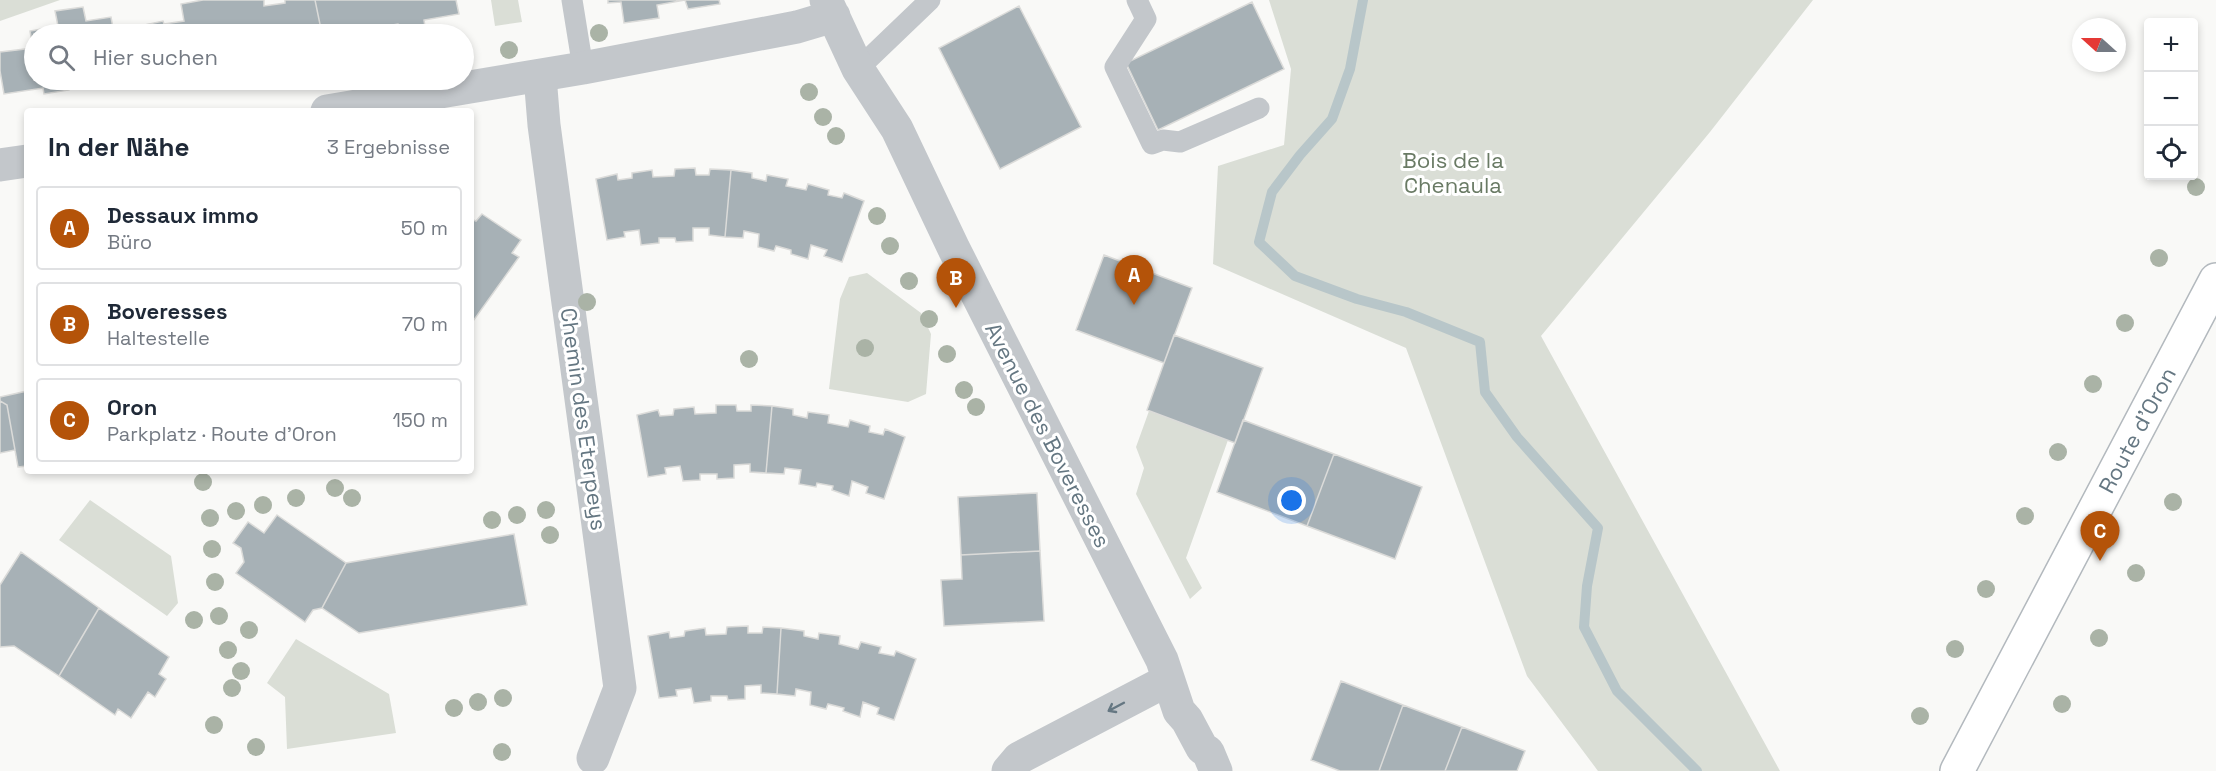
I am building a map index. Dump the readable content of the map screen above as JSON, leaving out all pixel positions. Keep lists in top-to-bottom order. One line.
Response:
{"streets":{"main road":["Route d'Oron"],"street":["Chemin des Eterpeys","Avenue des Boveresses"]},"parks":["Bois de la Chenaula"],"north":"left","page":{"map_buttons":["+","−"],"search":"Hier suchen","heading":["In der Nähe","3 Ergebnisse"],"list":[{"mark":"A","name":"Dessaux immo","note":"Büro","value":"50 m"},{"mark":"B","name":"Boveresses","note":"Haltestelle","value":"70 m"},{"mark":"C","name":"Oron","note":"Parkplatz · Route d'Oron","value":"150 m"}],"pins":["A","B","C"]}}
